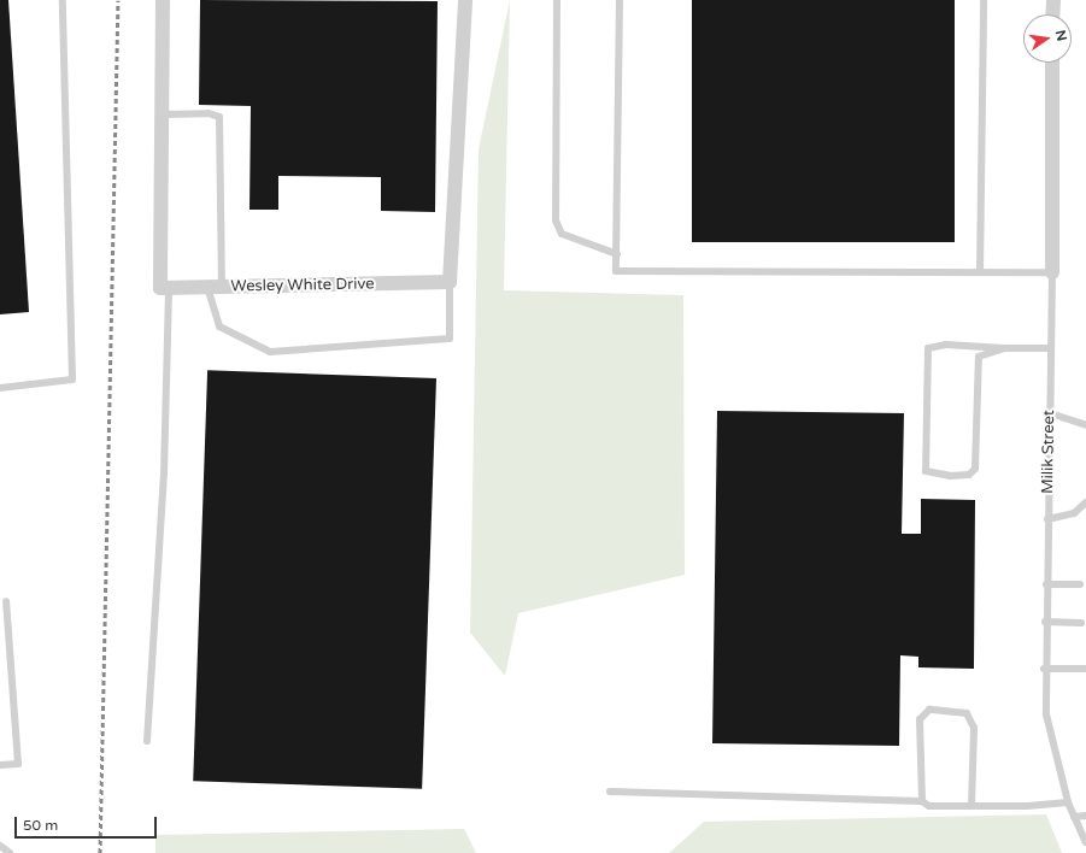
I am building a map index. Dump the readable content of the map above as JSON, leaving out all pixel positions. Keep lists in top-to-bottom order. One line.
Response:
{"streets":{"street":["Wesley White Drive","Milik Street"]},"scale_bar":"50 m","north":"right"}
